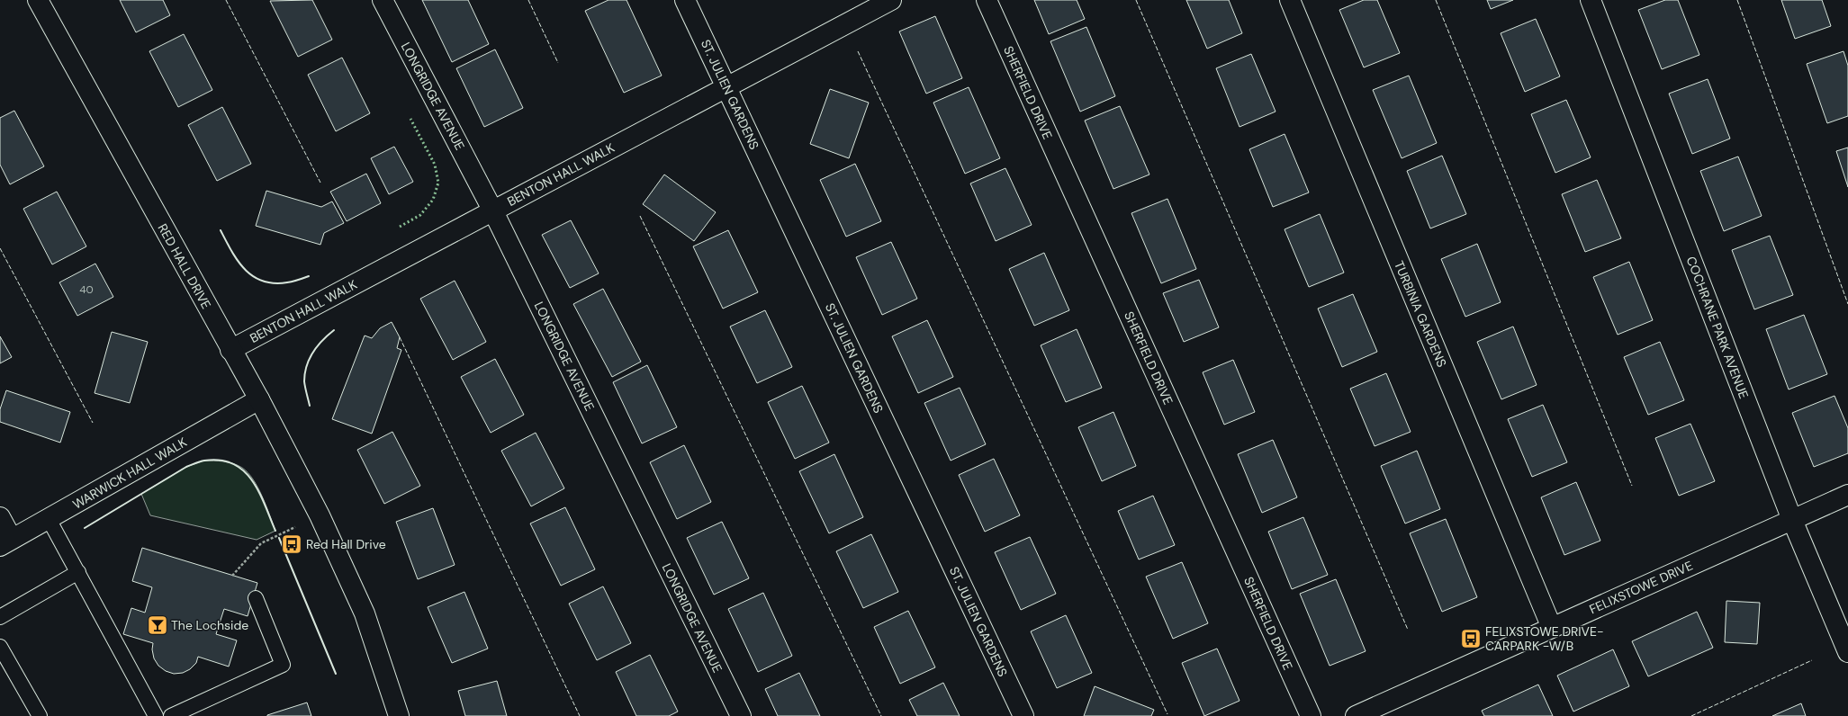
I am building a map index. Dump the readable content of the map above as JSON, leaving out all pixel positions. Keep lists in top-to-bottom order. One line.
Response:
{"streets":{"street":["SHERFIELD DRIVE","ST. JULIEN GARDENS","LONGRIDGE AVENUE","BENTON HALL WALK","RED HALL DRIVE","TURBINIA GARDENS","COCHRANE PARK AVENUE","WARWICK HALL WALK","FELIXSTOWE DRIVE"]},"crossings":[["ST. JULIEN GARDENS","BENTON HALL WALK"],["LONGRIDGE AVENUE","BENTON HALL WALK"],["BENTON HALL WALK","RED HALL DRIVE"],["RED HALL DRIVE","WARWICK HALL WALK"],["TURBINIA GARDENS","FELIXSTOWE DRIVE"],["COCHRANE PARK AVENUE","FELIXSTOWE DRIVE"]],"places":{"bus stop":["Red Hall Drive","FELIXSTOWE DRIVE- CARPARK -W/B"],"bar":["The Lochside"]},"house_numbers":["40"]}
